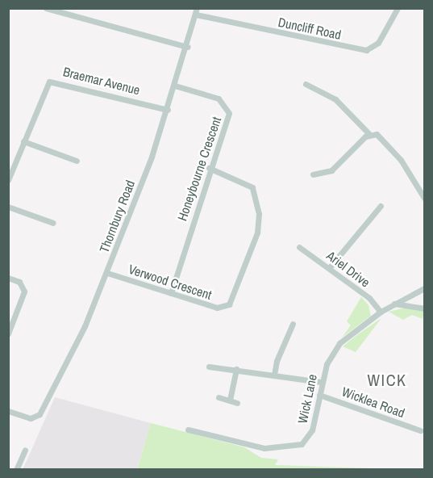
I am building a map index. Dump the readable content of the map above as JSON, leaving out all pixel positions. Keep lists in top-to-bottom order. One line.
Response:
{"streets":{"street":["Duncliff Road","Braemar Avenue","Honeybourne Crescent","Thornbury Road","Ariel Drive","Verwood Crescent","Wick Lane","Wicklea Road"]},"crossings":[["Duncliff Road","Thornbury Road"],["Braemar Avenue","Thornbury Road"],["Honeybourne Crescent","Thornbury Road"],["Honeybourne Crescent","Verwood Crescent"],["Thornbury Road","Verwood Crescent"],["Ariel Drive","Wick Lane"],["Wick Lane","Wicklea Road"]],"districts":["WICK"]}
